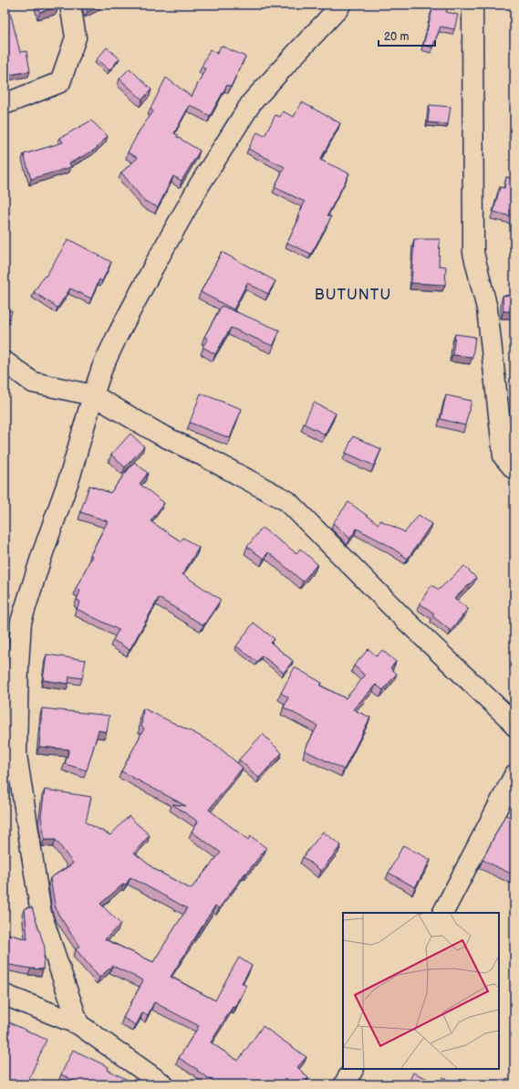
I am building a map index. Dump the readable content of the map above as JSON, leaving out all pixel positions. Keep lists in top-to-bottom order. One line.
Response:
{"districts":["BUTUNTU"],"scale_bar":"20 m"}
